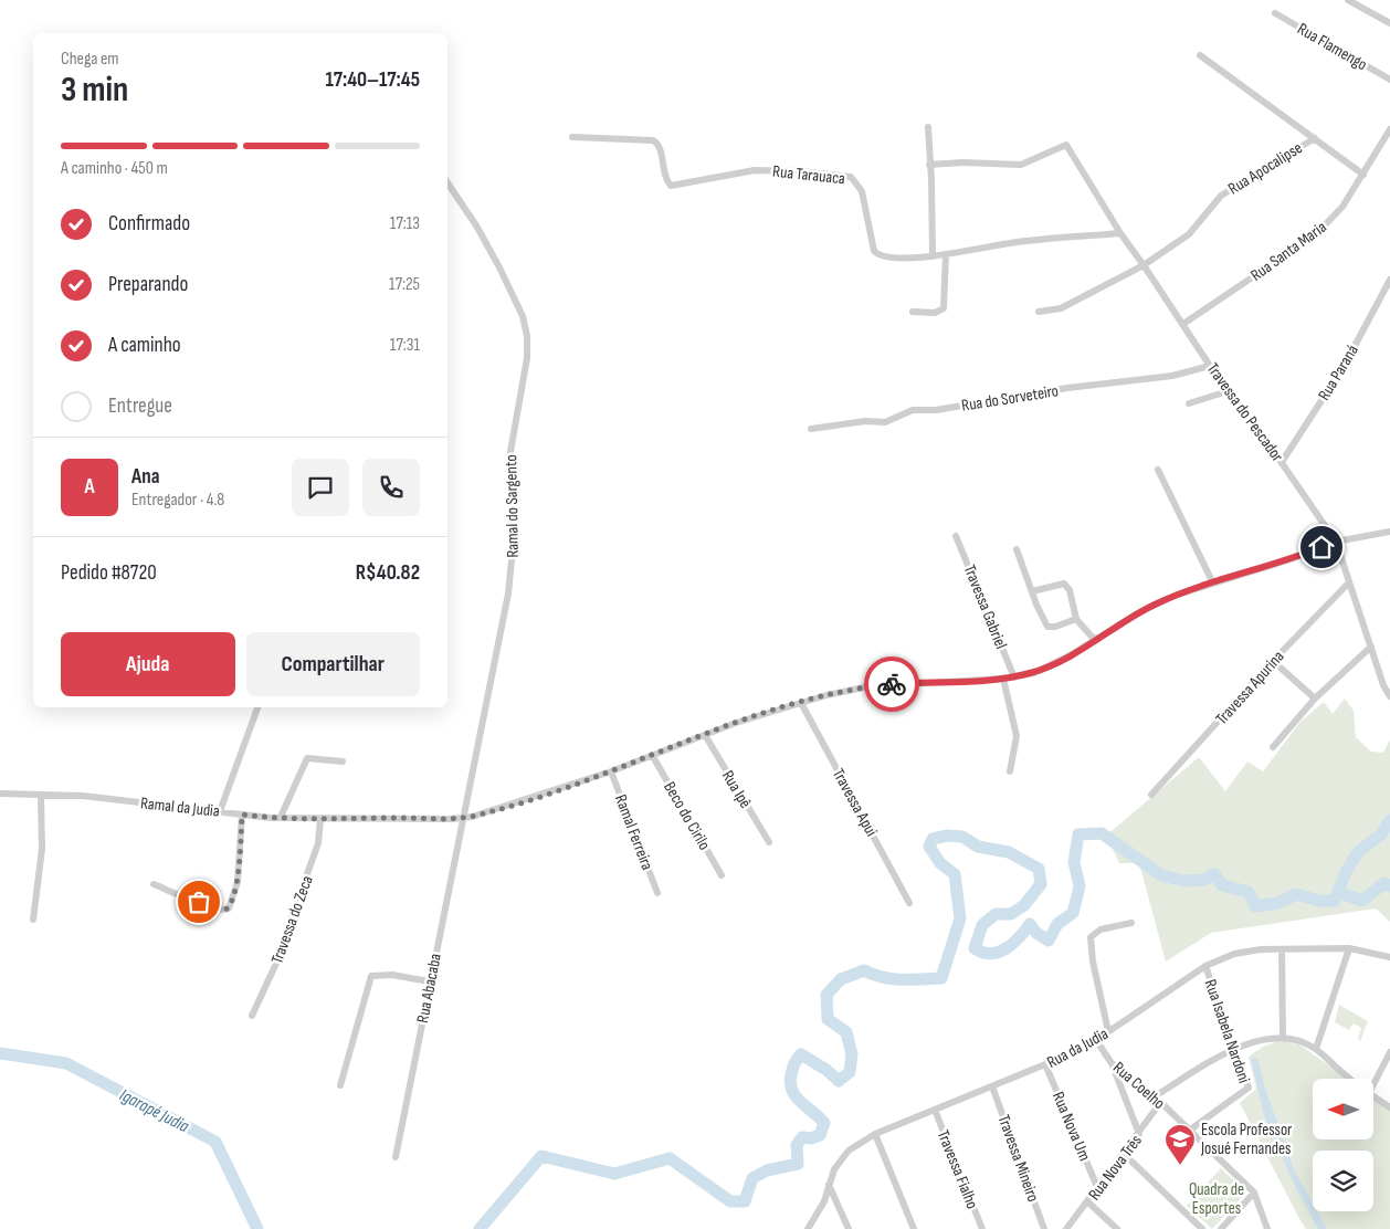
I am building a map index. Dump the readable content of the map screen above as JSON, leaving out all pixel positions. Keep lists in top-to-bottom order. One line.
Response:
{"streets":{"street":["Rua Flamengo","Rua Apocalipse","Rua Tarauaca","Rua Santa Maria","Rua Paraná","Rua do Sorveteiro","Travessa do Pescador","Ramal do Sargento","Travessa Gabriel","Travessa Apurina","Rua Ipê","Travessa Apui","Ramal da Judia","Beco do Cirilo","Ramal Ferreira","Travessa do Zeca","Rua Abacaba","Rua Isabela Nardoni","Rua da Judia","Rua Coelho","Rua Nova Um","Travessa Mineiro","Rua Nova Três","Travessa Fialho"]},"crossings":[["Rua Apocalipse","Travessa do Pescador"],["Rua Tarauaca","Travessa do Pescador"],["Rua Santa Maria","Travessa do Pescador"],["Rua Paraná","Travessa do Pescador"],["Rua do Sorveteiro","Travessa do Pescador"],["Travessa do Pescador","Travessa Apurina"],["Ramal do Sargento","Ramal da Judia"],["Ramal do Sargento","Rua Abacaba"],["Rua Ipê","Ramal da Judia"],["Travessa Apui","Ramal da Judia"],["Ramal da Judia","Beco do Cirilo"],["Ramal da Judia","Ramal Ferreira"],["Ramal da Judia","Travessa do Zeca"],["Ramal da Judia","Rua Abacaba"],["Rua Isabela Nardoni","Rua da Judia"],["Rua Isabela Nardoni","Rua Coelho"],["Rua da Judia","Rua Coelho"],["Rua da Judia","Rua Nova Um"],["Rua da Judia","Travessa Mineiro"],["Rua da Judia","Travessa Fialho"],["Rua Coelho","Rua Nova Três"],["Rua Nova Um","Rua Nova Três"]],"water":["Igarapé Judia"],"parks":["Quadra de Esportes"],"places":{"school or university":["Escola Professor Josué Fernandes"]},"north":"left","page":{"heading":["3 min","Chega em","17:40–17:45"],"panel":["Ana","Entregador · 4.8","Pedido #8720","R$40.82"],"bar":"A caminho · 450 m","list":[["Confirmado","17:13"],["Preparando","17:25"],["A caminho","17:31"],"Entregue"],"round":"A","buttons":["Ajuda","Compartilhar"]}}
